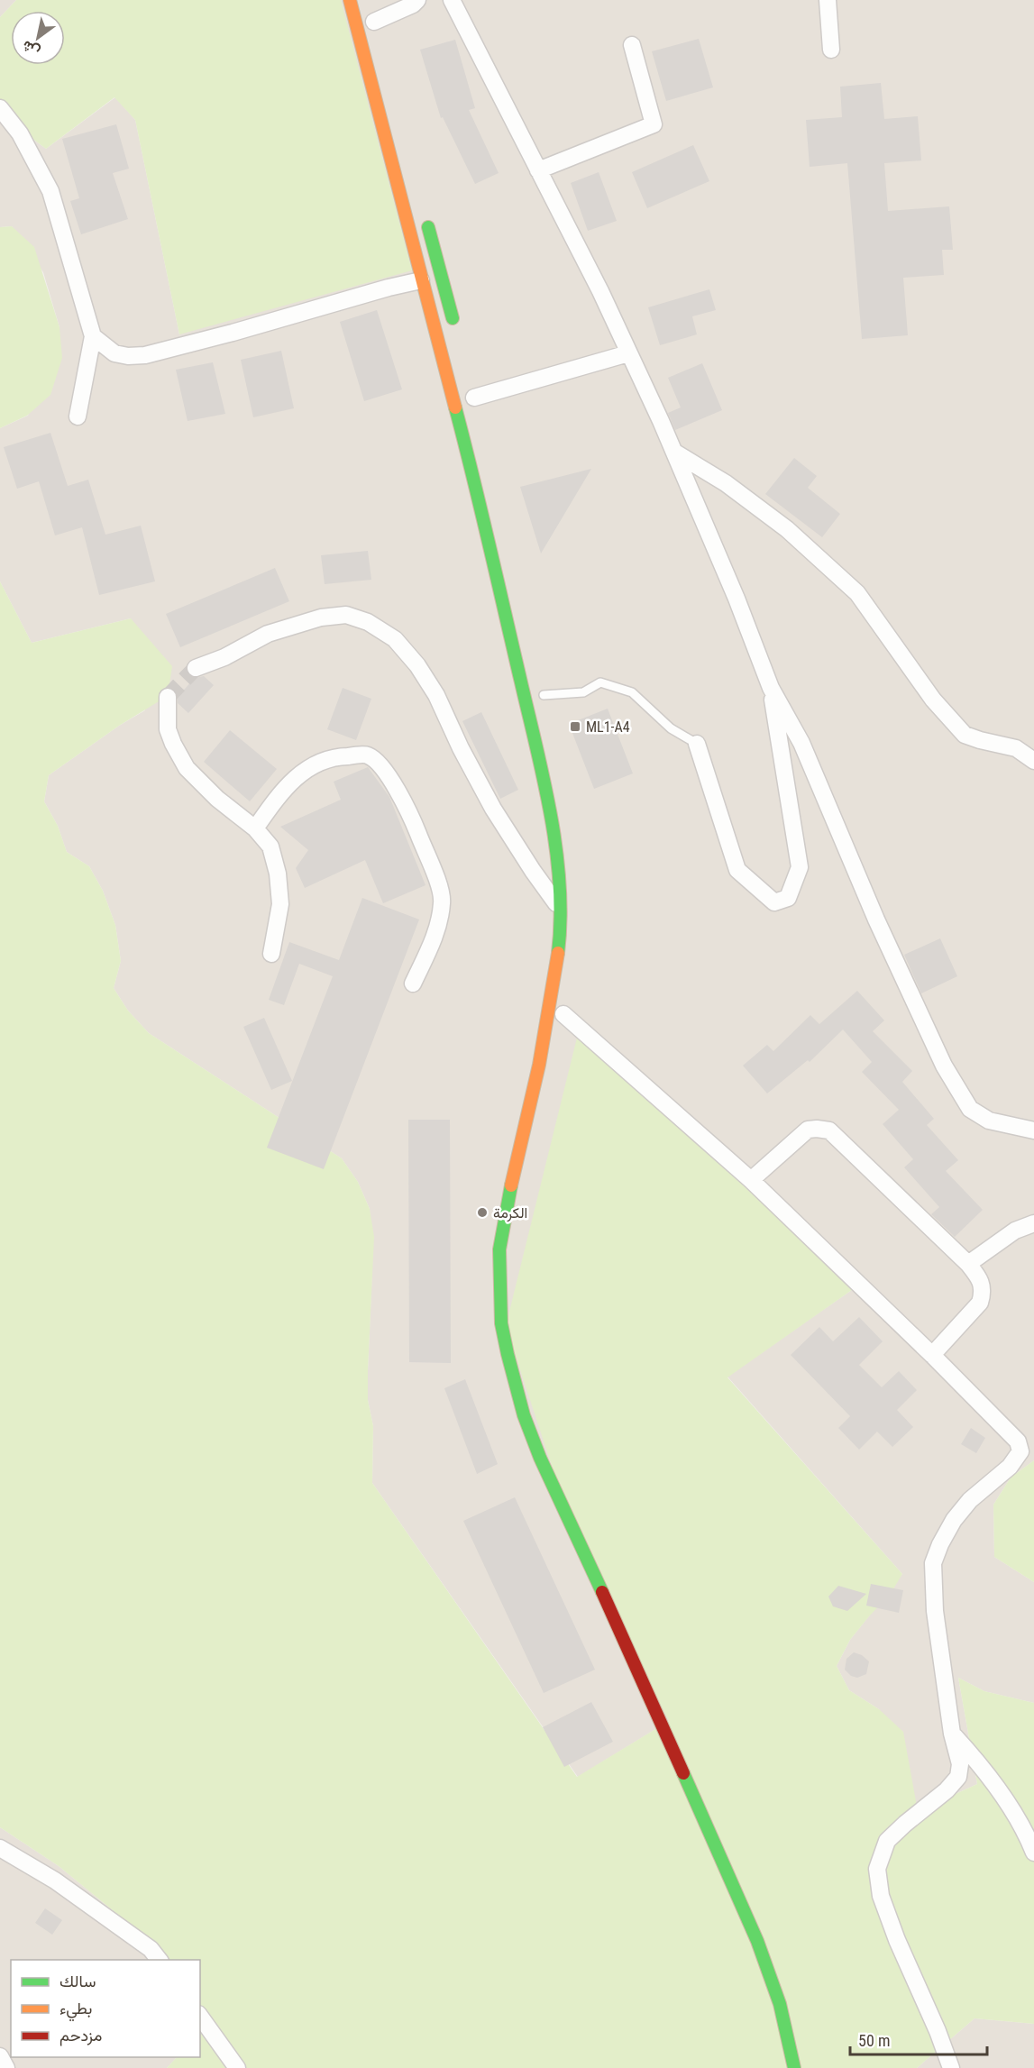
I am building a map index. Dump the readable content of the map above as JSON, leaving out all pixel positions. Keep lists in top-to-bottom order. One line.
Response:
{"places":{"transit":["ML1-A4"],"other":["الكرمة"]},"legend":["سالك","بطيء","مزدحم"],"scale_bar":"50 m","north":"bottom left"}
